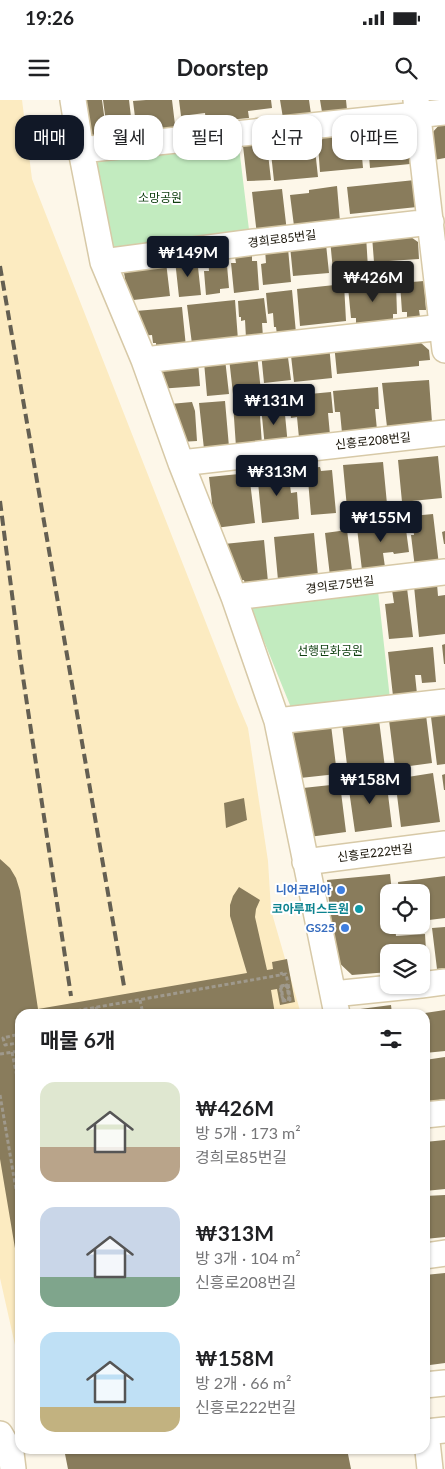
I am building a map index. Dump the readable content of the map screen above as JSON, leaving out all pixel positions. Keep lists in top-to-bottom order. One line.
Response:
{"streets":{"street":["경희로85번길","신흥로208번길","경의로75번길","신흥로222번길"]},"parks":["소망공원","선행문화공원"],"places":["니어코리아","코아루퍼스트원","GS25"],"page":{"status":"19:26","header":"Doorstep","chip":["매매","월세","필터","신규","아파트"],"price":["₩149M","₩426M","₩131M","₩313M","₩155M","₩158M"],"heading":"매물 6개","list":[{"name":"₩426M","note":"방 5개 · 173 m² · 경희로85번길"},{"name":"₩313M","note":"방 3개 · 104 m² · 신흥로208번길"},{"name":"₩158M","note":"방 2개 · 66 m² · 신흥로222번길"}]}}
